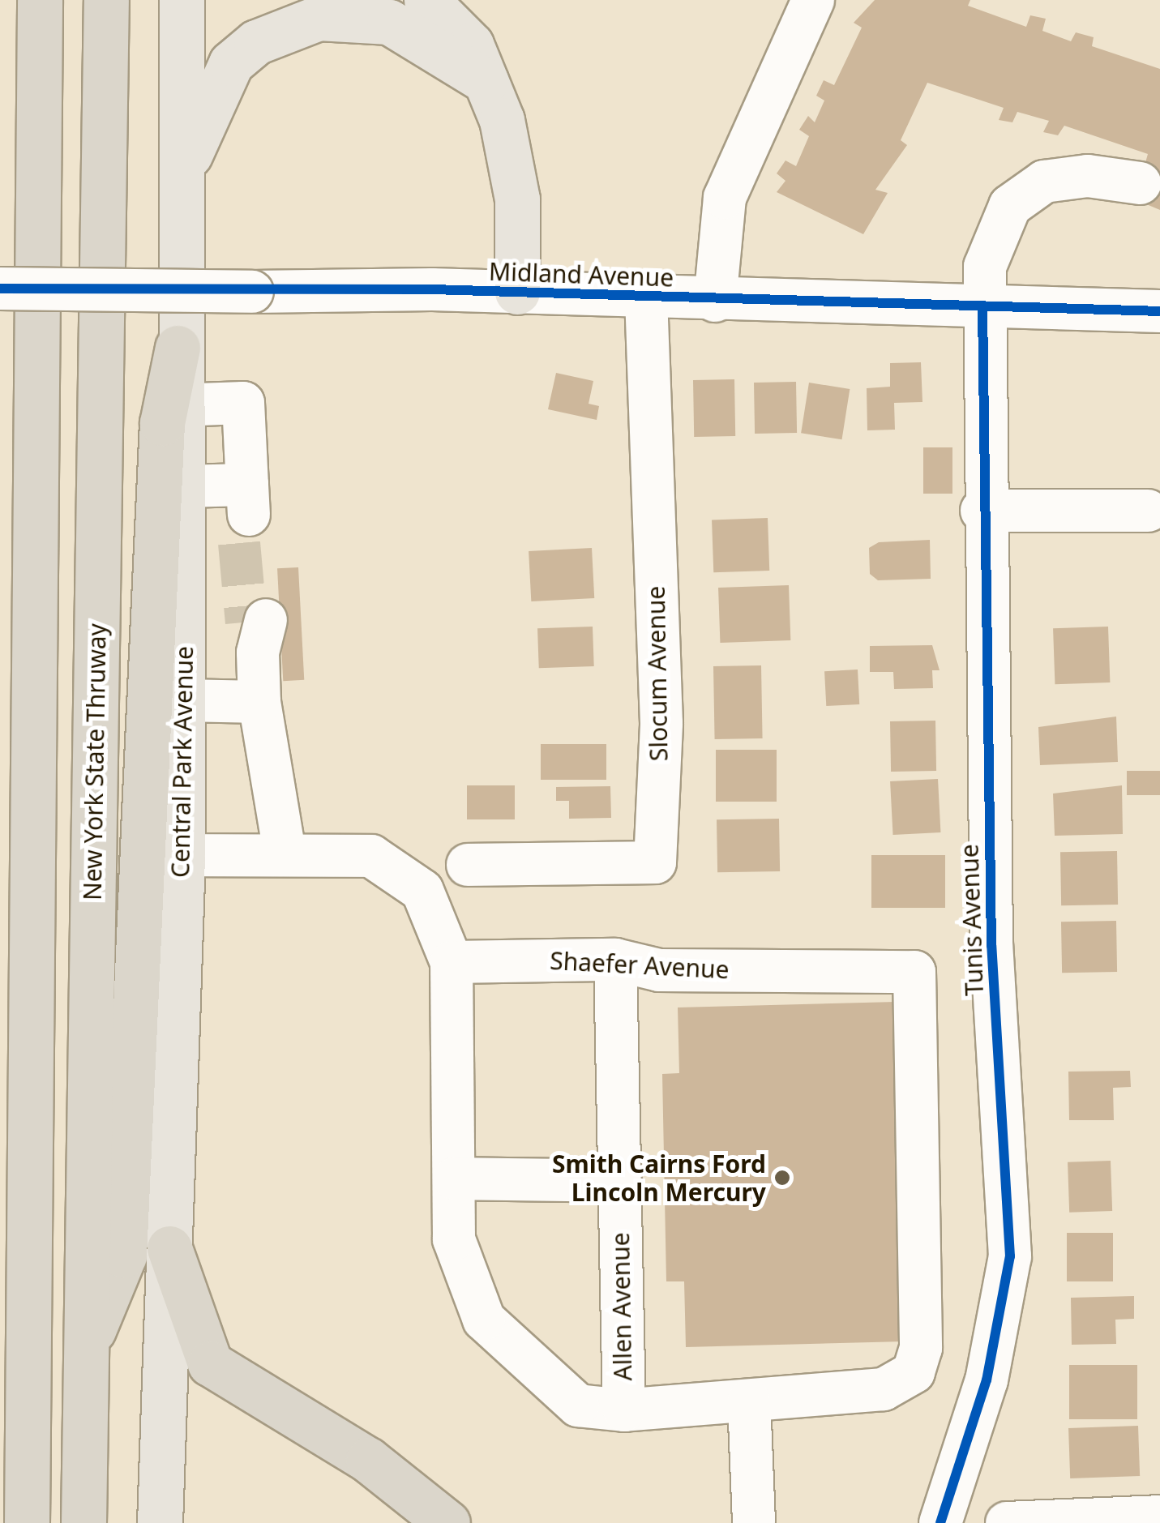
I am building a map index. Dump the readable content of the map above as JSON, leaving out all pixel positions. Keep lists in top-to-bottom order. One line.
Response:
{"streets":{"highway":["New York State Thruway"],"main road":["Central Park Avenue"],"street":["Midland Avenue","Slocum Avenue","Tunis Avenue","Shaefer Avenue","Allen Avenue"]},"crossings":[["Midland Avenue","Slocum Avenue"],["Midland Avenue","Tunis Avenue"],["Shaefer Avenue","Allen Avenue"]],"places":["Smith Cairns Ford Lincoln Mercury"]}
